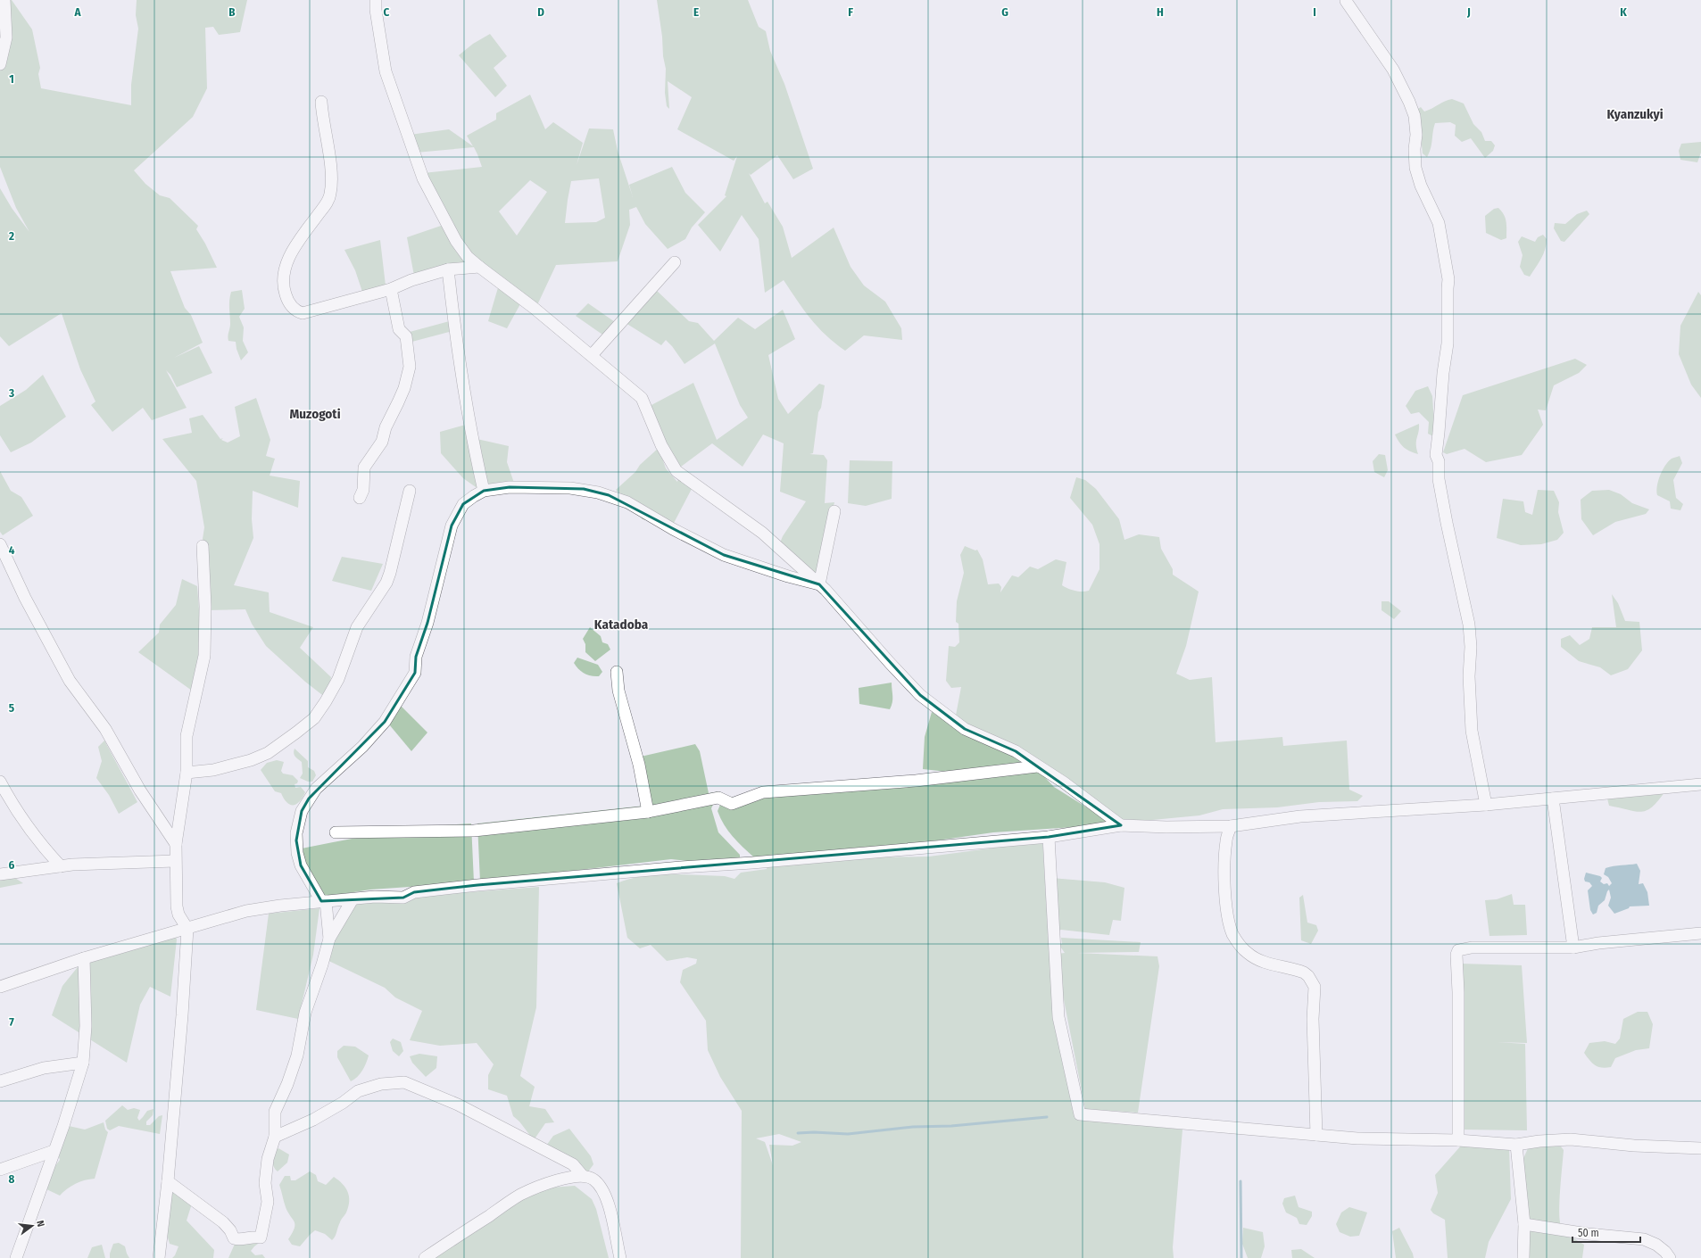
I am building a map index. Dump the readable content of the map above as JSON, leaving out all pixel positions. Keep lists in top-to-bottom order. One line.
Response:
{"districts":["Kyanzukyi","Muzogoti","Katadoba"],"scale_bar":"50 m","north":"right","grid":{"columns":["A","B","C","D","E","F","G","H","I","J","K"],"rows":["1","2","3","4","5","6","7","8"]}}
